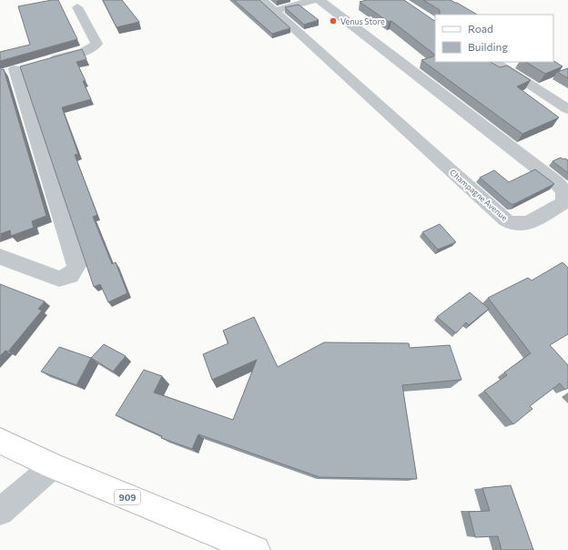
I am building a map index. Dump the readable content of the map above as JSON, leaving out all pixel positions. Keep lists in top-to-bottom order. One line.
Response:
{"streets":{"main road":["909"],"street":["Champagne Avenue"]},"places":["Venus Store"],"legend":["Road","Building"]}
